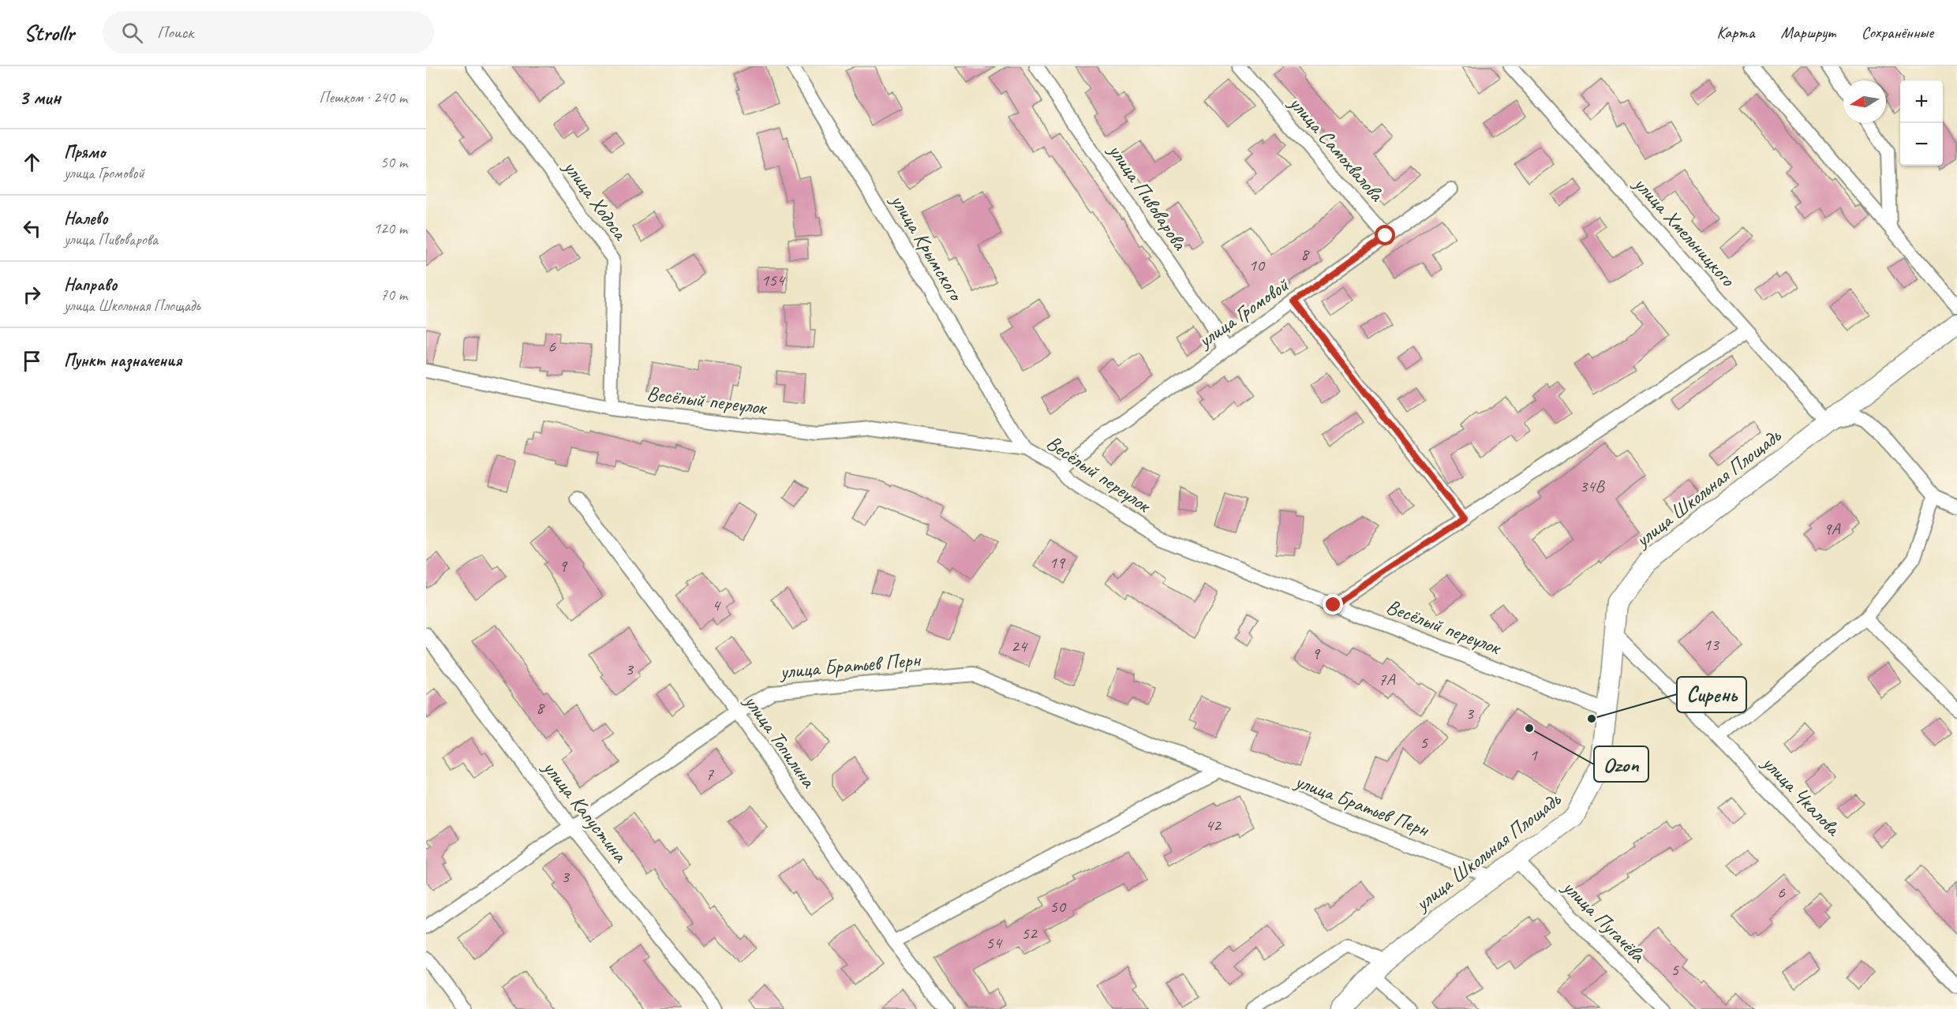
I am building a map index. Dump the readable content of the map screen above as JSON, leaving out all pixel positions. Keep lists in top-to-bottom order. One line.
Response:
{"streets":{"main road":["улица Школьная Площадь"],"street":["улица Самохвалова","улица Пивоварова","улица Ходоса","улица Хмельницкого","улица Крымского","улица Громовой","Весёлый переулок","улица Братьев Перн","улица Топилина","улица Чкалова","улица Капустина","улица Пугачёва"]},"crossings":[["улица Самохвалова","улица Громовой"],["улица Пивоварова","улица Громовой"],["улица Ходоса","Весёлый переулок"],["улица Хмельницкого","улица Школьная Площадь"],["улица Крымского","Весёлый переулок"],["улица Громовой","Весёлый переулок"],["Весёлый переулок","улица Школьная Площадь"],["улица Школьная Площадь","улица Братьев Перн"],["улица Школьная Площадь","улица Чкалова"],["улица Школьная Площадь","улица Пугачёва"],["улица Братьев Перн","улица Топилина"],["улица Братьев Перн","улица Капустина"]],"places":["Сирень","Ozon"],"house_numbers":["8","10","154","6","34В","9А","19","9","4","13","24","9","3","7А","8","3","5","1","7","42","3","6","50","52","54","5"],"north":"left","page":{"header":"Strollr","search":"Поиск","nav":["Карта","Маршрут","Сохранённые"],"heading":["3 мин","Пешком · 240 m"],"map_buttons":["+","−"],"list":[["Прямо","улица Громовой","50 m"],["Налево","улица Пивоварова","120 m"],["Направо","улица Школьная Площадь","70 m"],"Пункт назначения"]}}
